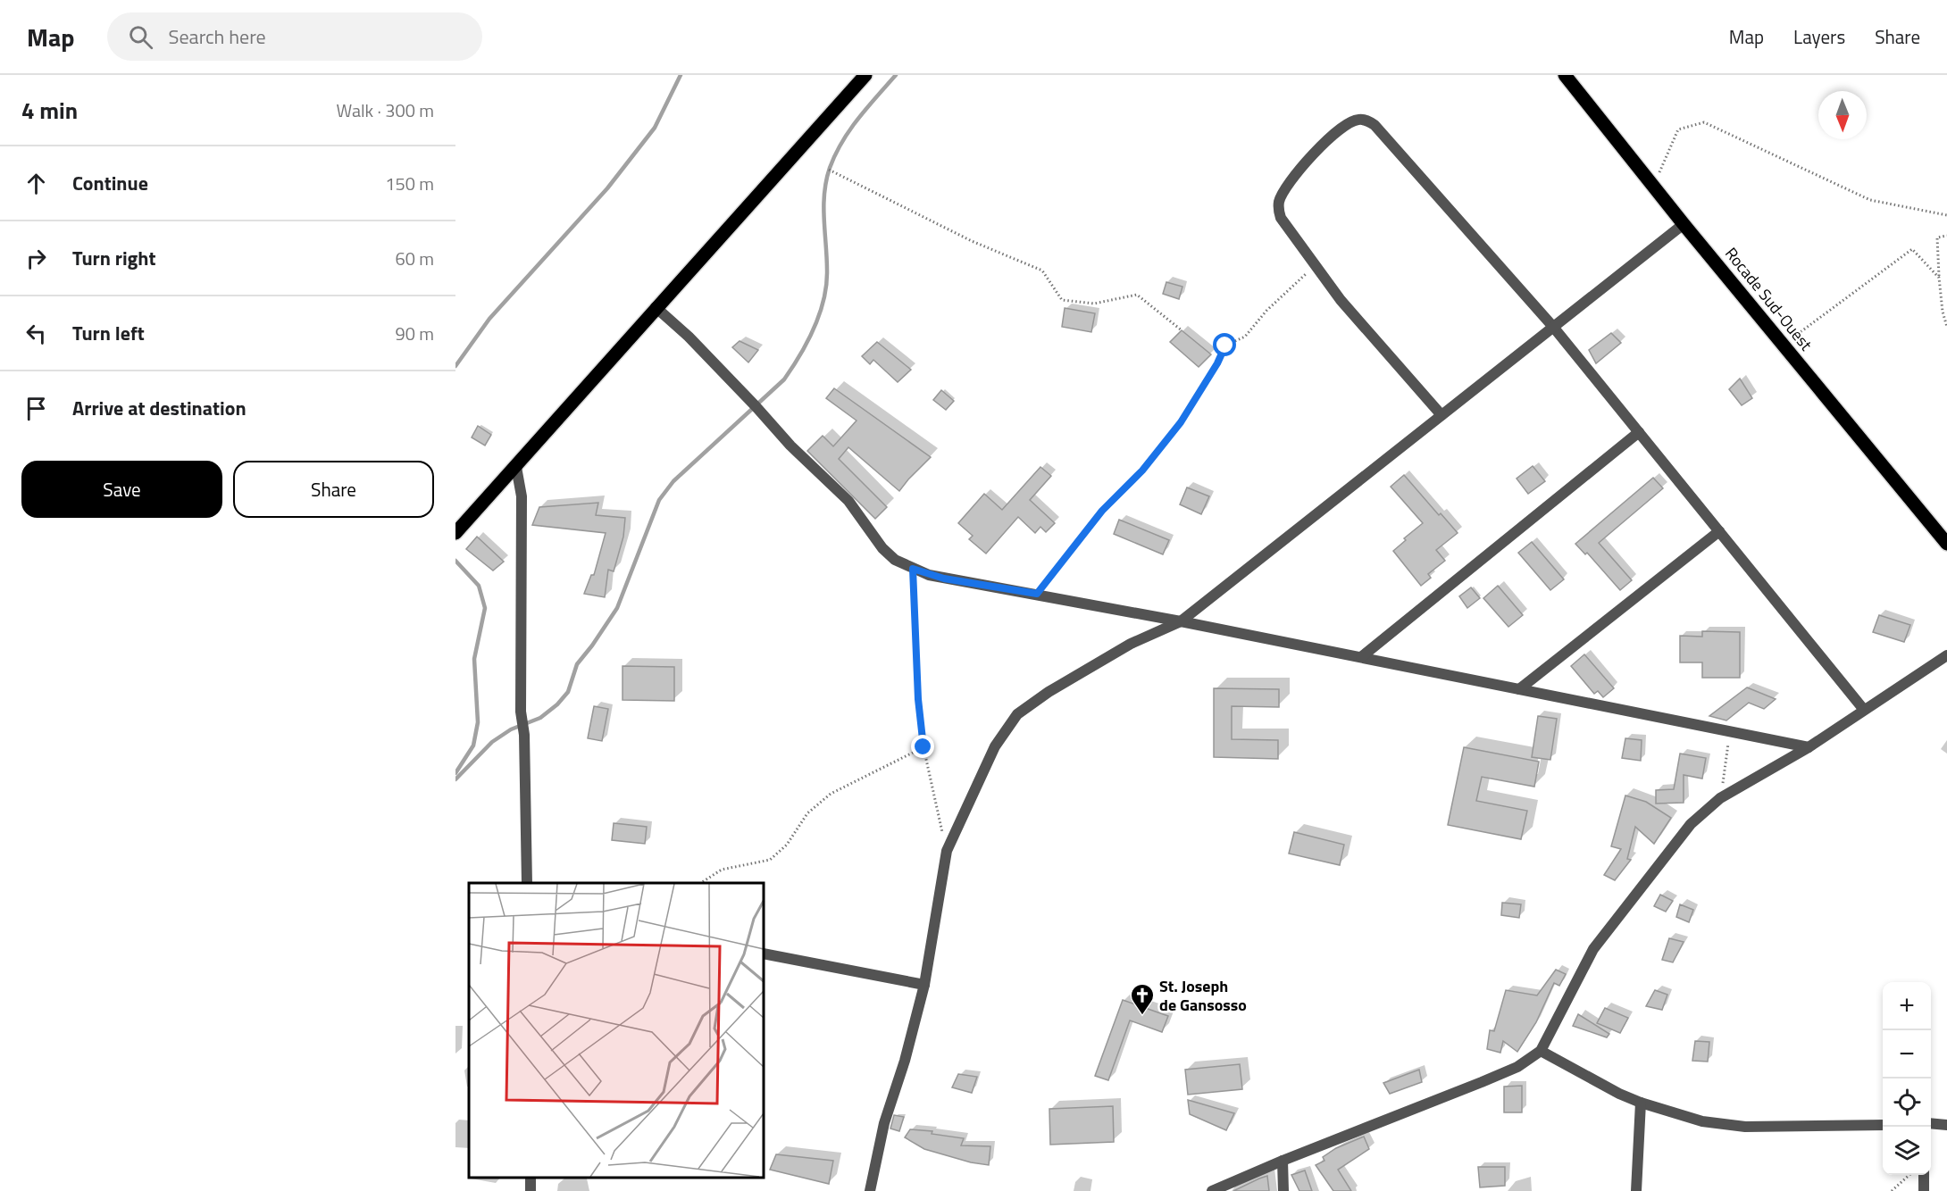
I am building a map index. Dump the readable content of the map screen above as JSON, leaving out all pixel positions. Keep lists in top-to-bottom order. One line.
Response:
{"streets":{"main road":["Rocade Sud-Ouest"]},"places":{"church":["St. Joseph de Gansosso"]},"north":"bottom","page":{"header":"Map","search":"Search here","nav":["Map","Layers","Share"],"heading":["4 min","Walk · 300 m"],"list":[["Continue","150 m"],["Turn right","60 m"],["Turn left","90 m"],"Arrive at destination"],"buttons":["Save","Share"],"map_buttons":["+","−"]}}
